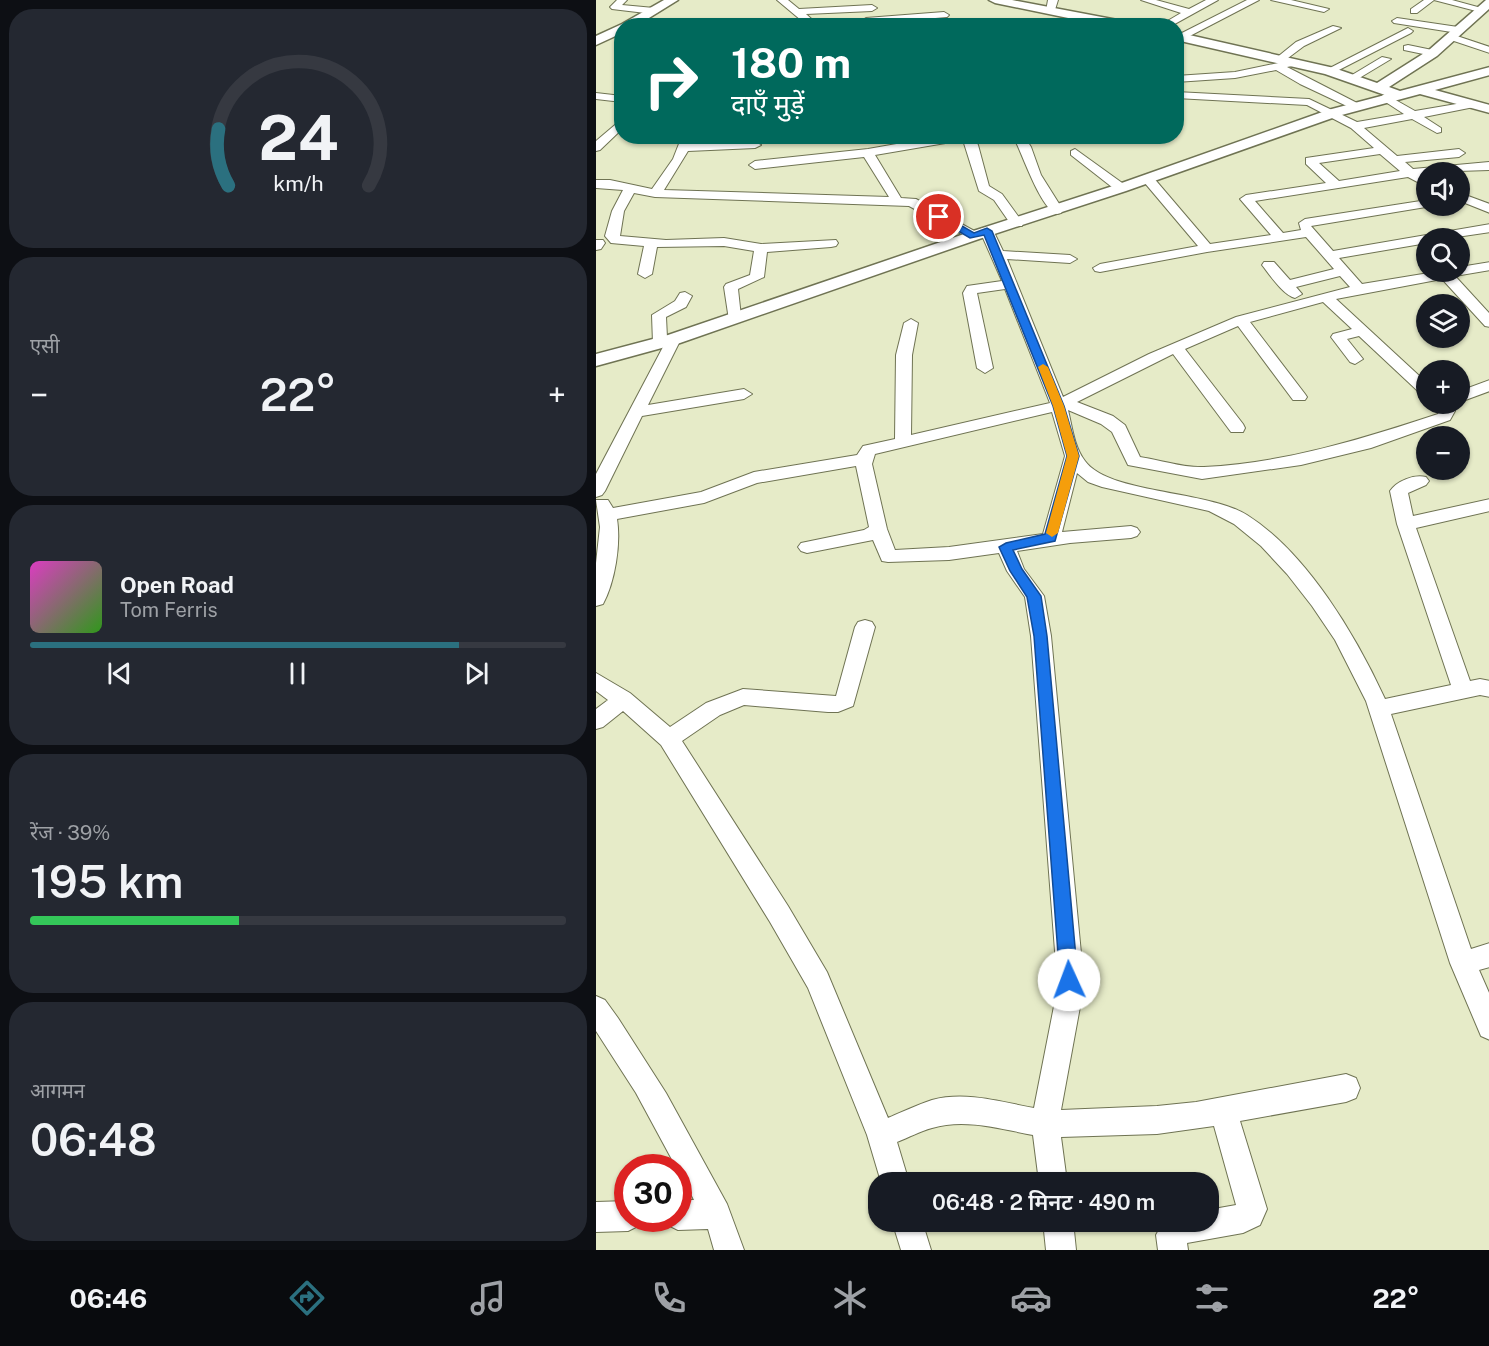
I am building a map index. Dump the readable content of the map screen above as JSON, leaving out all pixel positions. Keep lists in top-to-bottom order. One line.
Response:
{"page":{"turn":["180 m","दाएँ मुड़ें"],"map_buttons":["+","−"],"tile":["एसी",["रेंज · 39%","195 km"],["आगमन","06:48"]],"heat":["−","22°","+"],"song":["Open Road","Tom Ferris"],"limit":"30","trip":"06:48 · 2 मिनट · 490 m","tabs":["06:46","22°"],"gauge":["24","km/h"]}}
